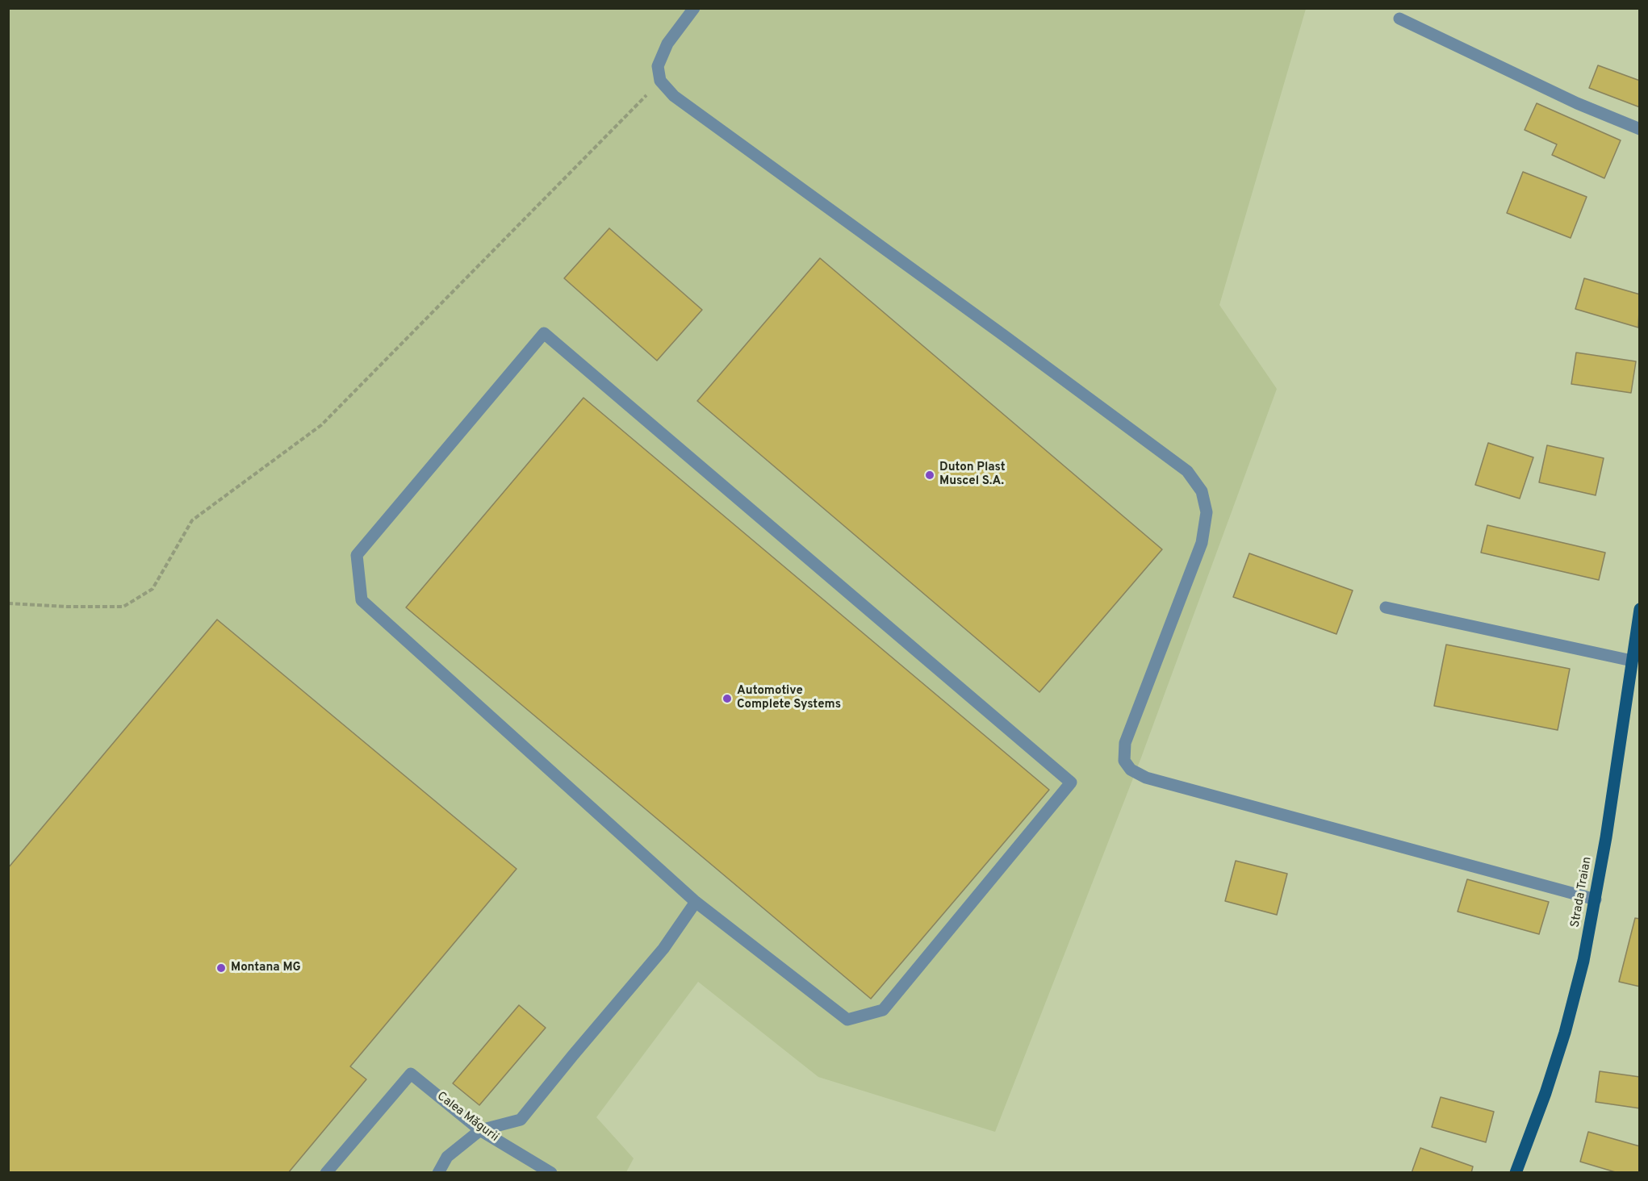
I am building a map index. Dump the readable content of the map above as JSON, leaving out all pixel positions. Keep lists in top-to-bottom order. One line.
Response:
{"streets":{"main road":["Strada Traian"],"street":["Calea Măgurii"]},"places":["Duton Plast Muscel S.A.","Automotive Complete Systems","Montana MG"]}
